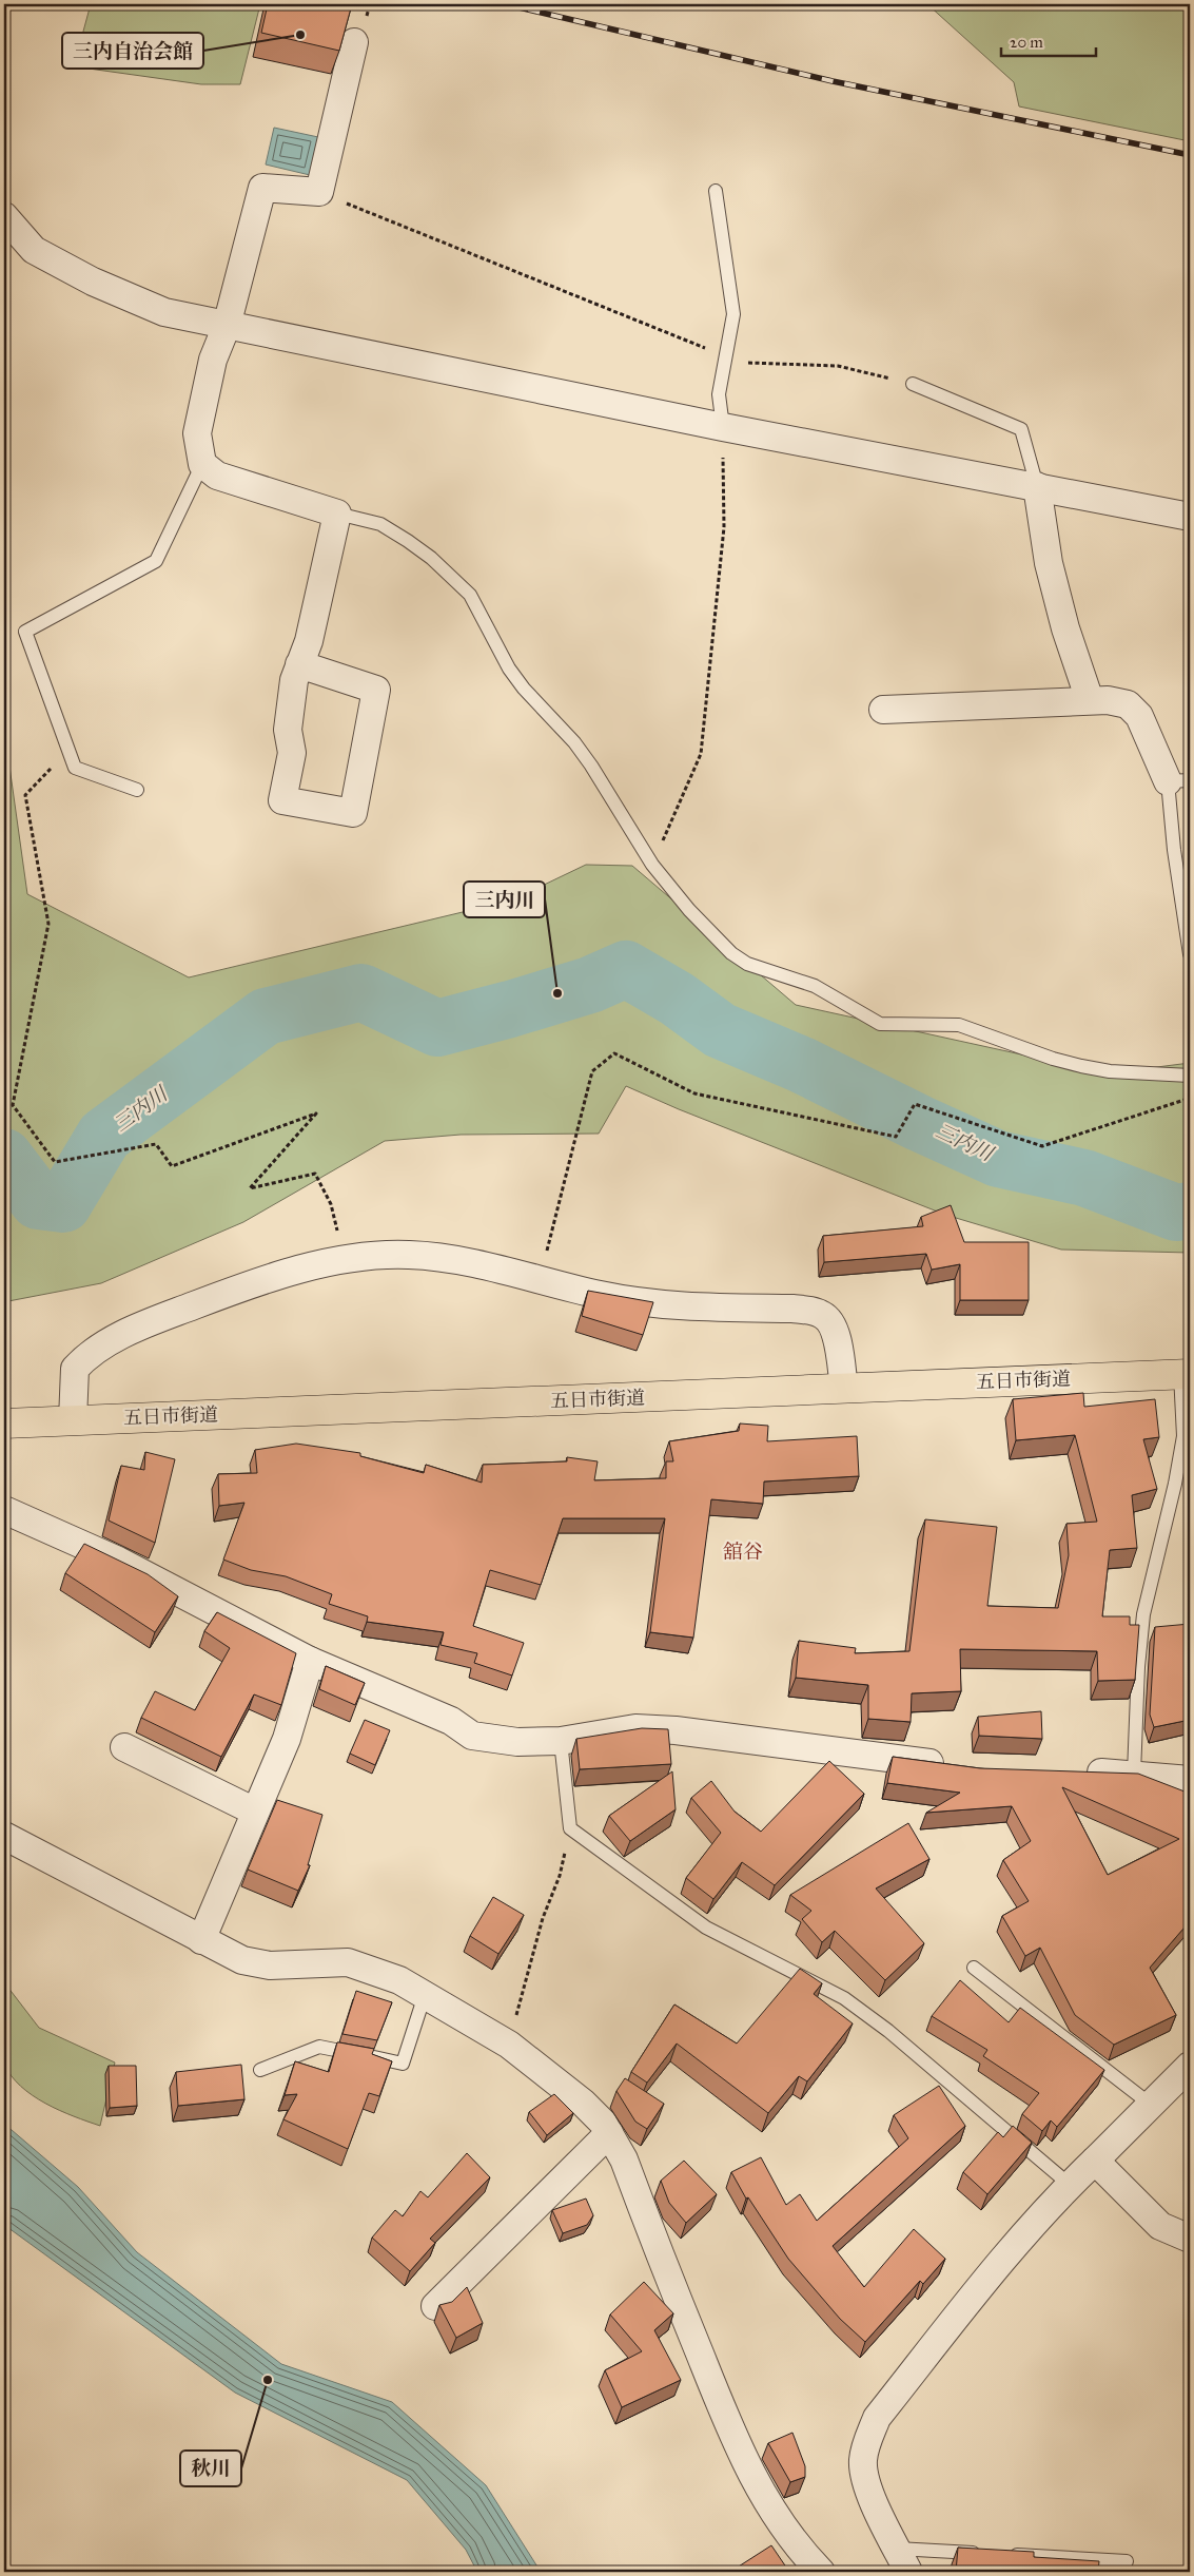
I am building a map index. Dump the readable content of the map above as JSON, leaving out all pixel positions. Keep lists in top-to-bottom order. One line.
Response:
{"streets":{"main road":["五日市街道"]},"districts":["舘谷"],"water":["三内川"],"places":["三内自治会館","三内川","秋川"],"scale_bar":"20 m"}
